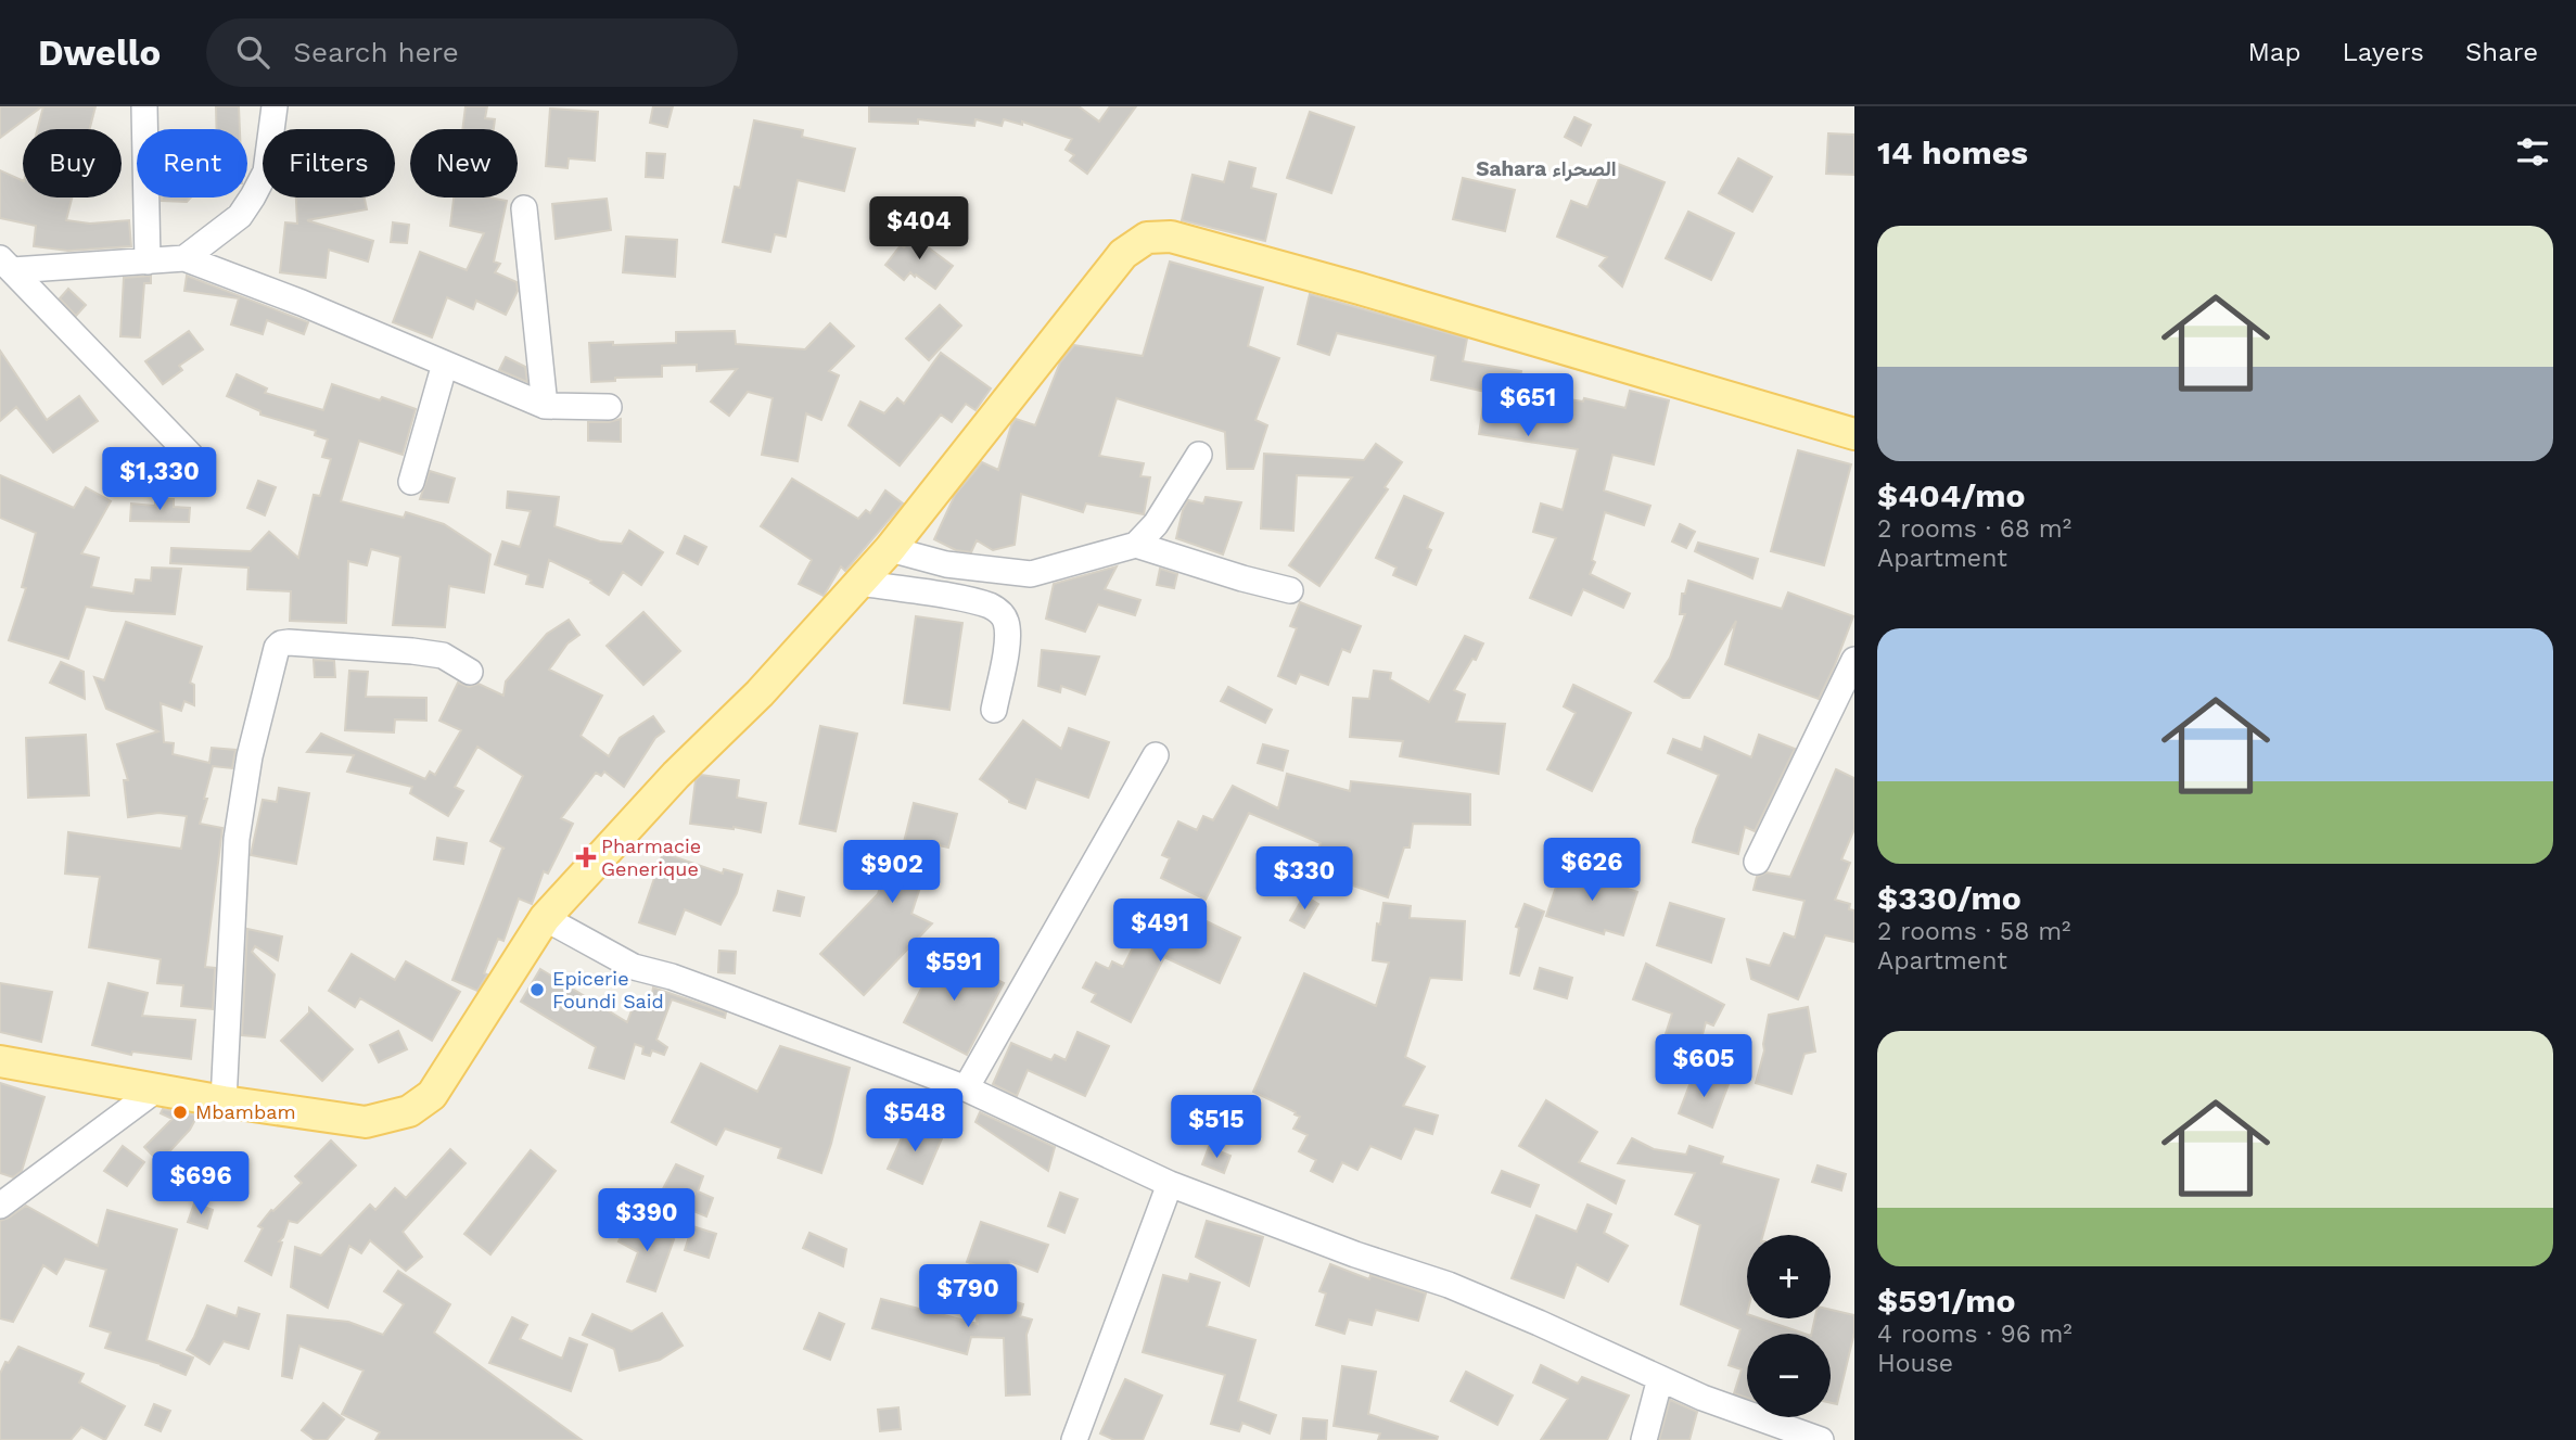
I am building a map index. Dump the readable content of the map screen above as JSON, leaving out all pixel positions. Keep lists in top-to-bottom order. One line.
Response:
{"districts":["Sahara الصحراء"],"places":{"health":["Pharmacie Generique"],"other":["Epicerie Foundi Said","Mbambam"]},"page":{"header":"Dwello","search":"Search here","nav":["Map","Layers","Share"],"heading":"14 homes","chip":["Buy","Rent","Filters","New"],"price":["$404","$651","$1,330","$626","$902","$330","$491","$591","$605","$548","$515","$696","$390","$790"],"list":[{"name":"$404/mo","note":"2 rooms · 68 m² · Apartment"},{"name":"$330/mo","note":"2 rooms · 58 m² · Apartment"},{"name":"$591/mo","note":"4 rooms · 96 m² · House"}],"map_buttons":["+","−"]}}
